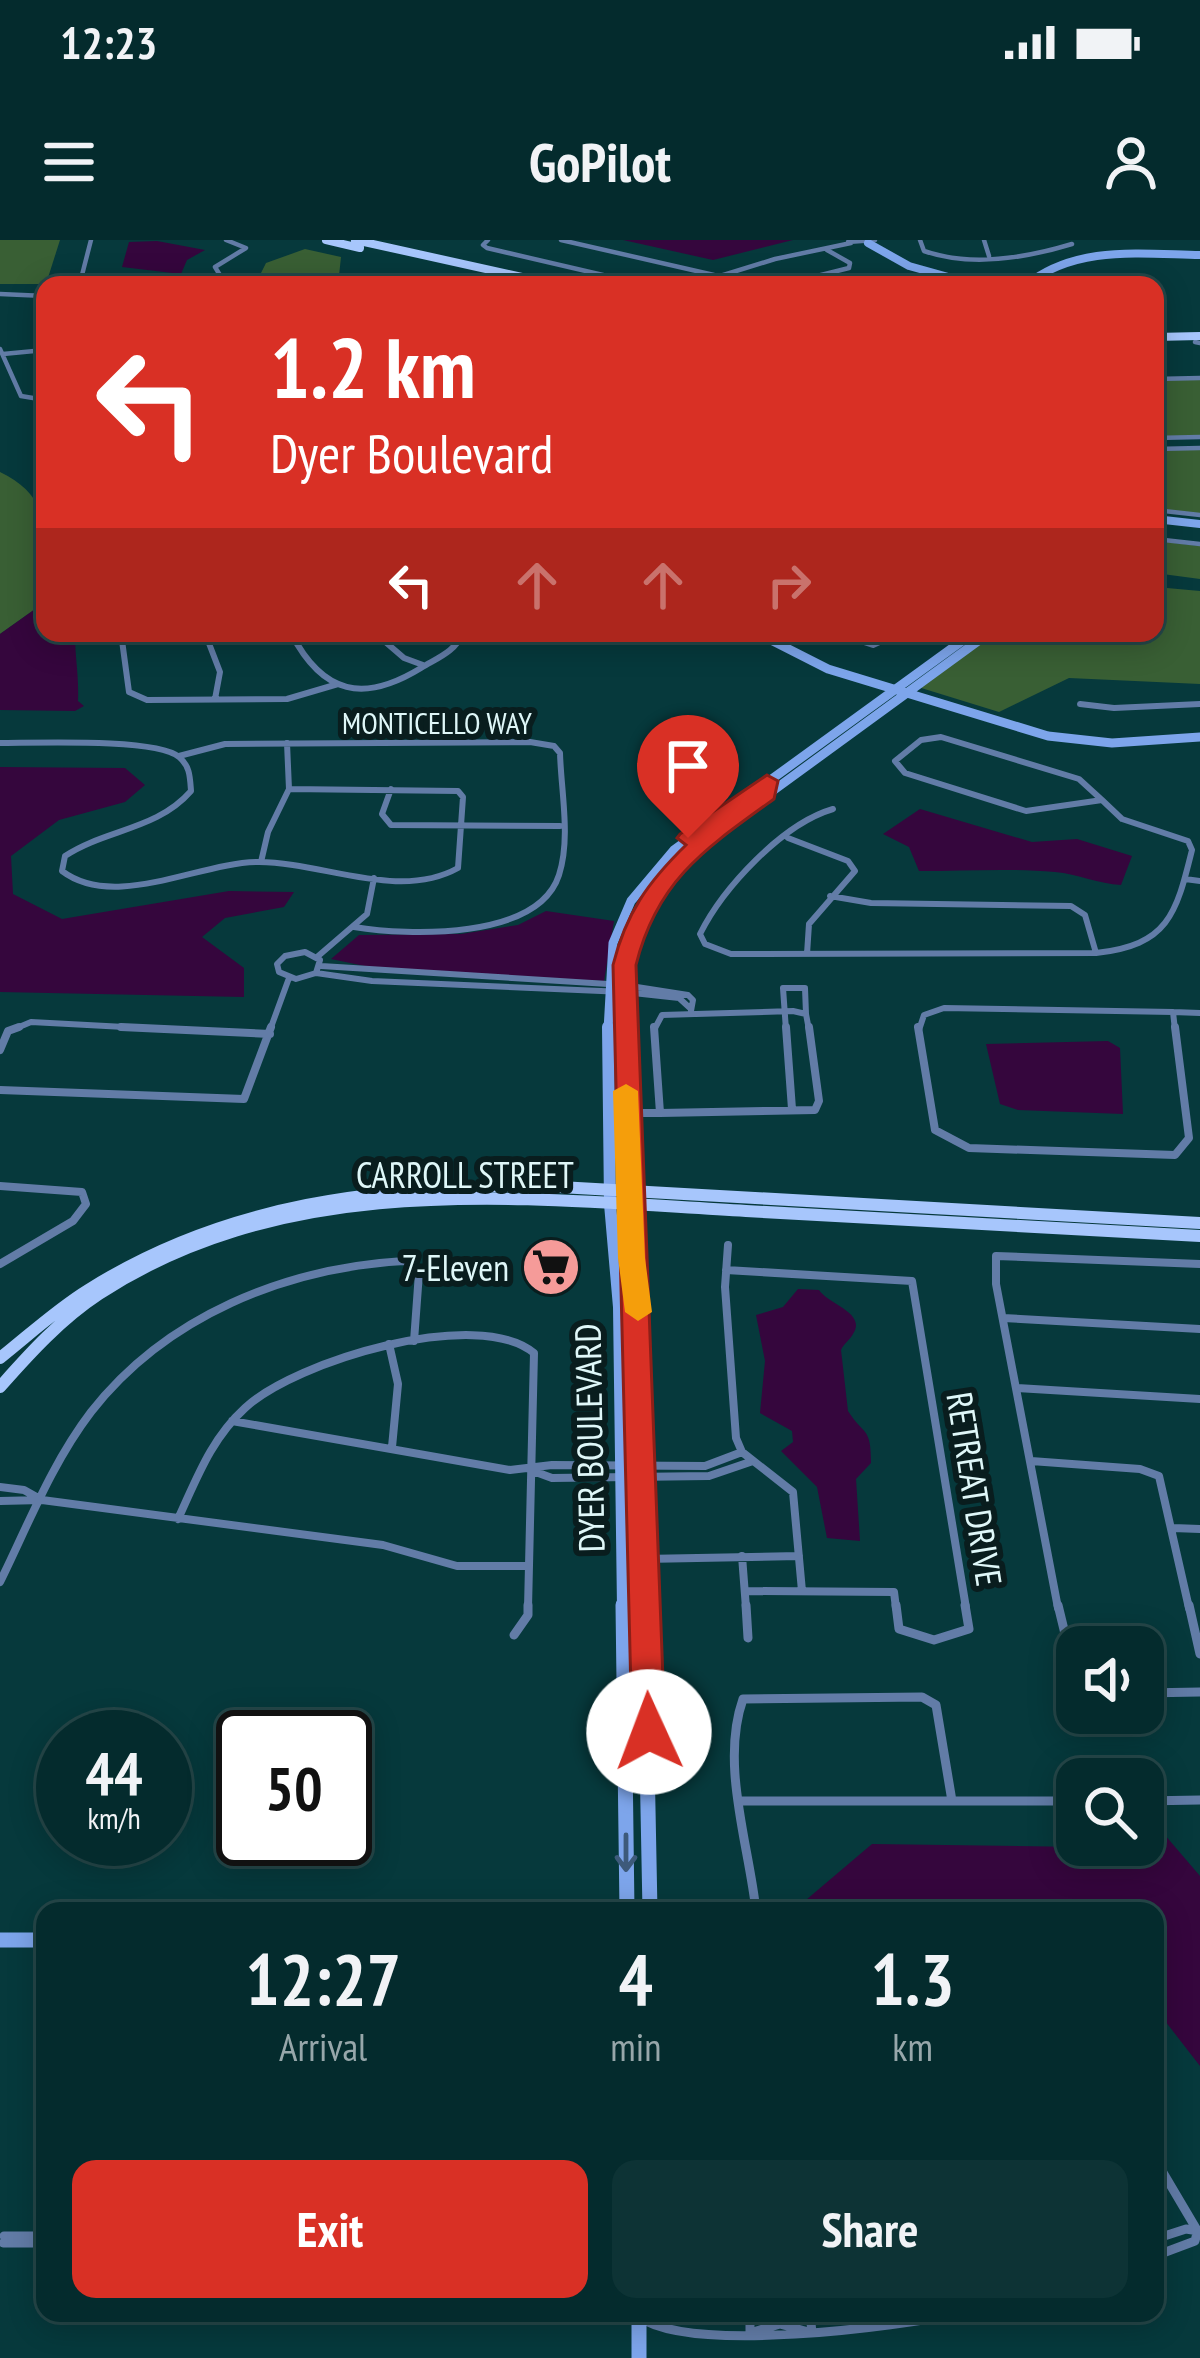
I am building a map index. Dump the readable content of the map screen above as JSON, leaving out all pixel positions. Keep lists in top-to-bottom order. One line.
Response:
{"streets":{"main road":["CARROLL STREET","DYER BOULEVARD"],"street":["MONTICELLO WAY","RETREAT DRIVE"]},"crossings":[["CARROLL STREET","DYER BOULEVARD"]],"places":{"supermarket":["7-Eleven"]},"page":{"status":"12:23","header":"GoPilot","turn":["1.2 km","Dyer Boulevard"],"speed":"44 km/h","limit":"50","eta":["12:27","Arrival","4","min","1.3","km"],"buttons":["Exit","Share"]}}
